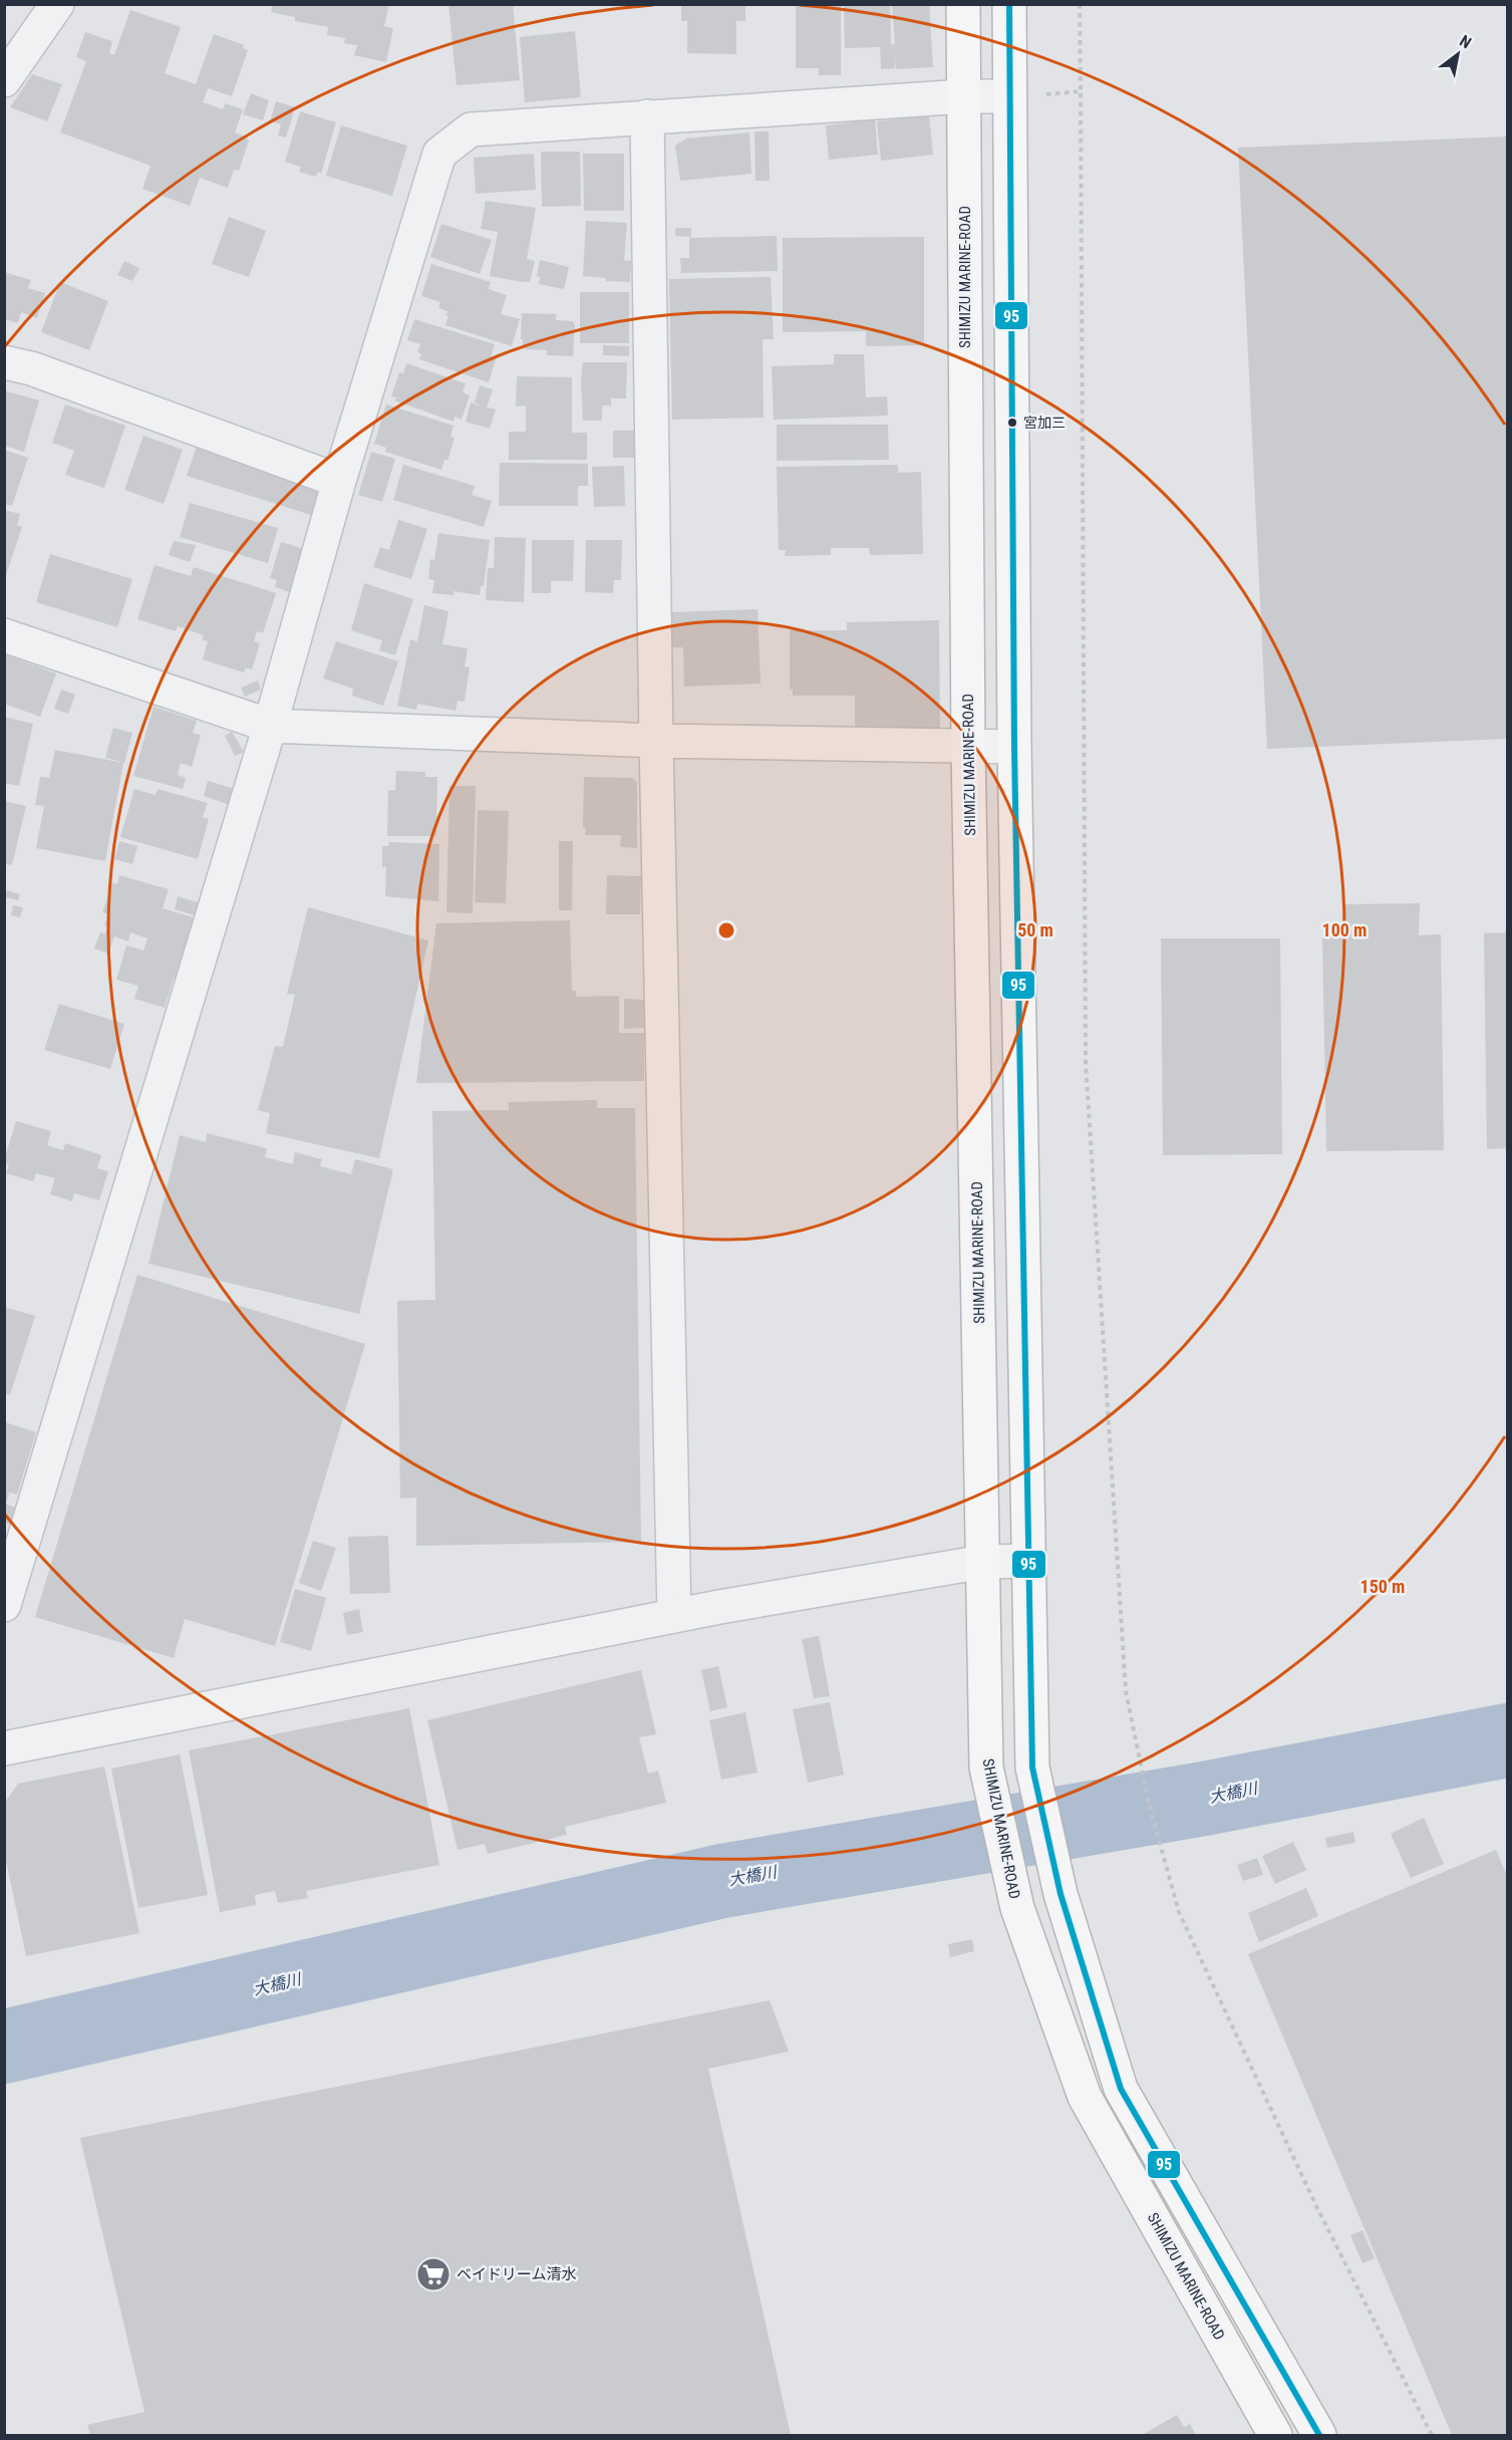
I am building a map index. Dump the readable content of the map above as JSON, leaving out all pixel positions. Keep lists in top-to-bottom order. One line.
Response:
{"streets":{"highway":["SHIMIZU MARINE-ROAD"]},"water":["大橋川"],"places":{"other":["宮加三"],"supermarket":["ベイドリーム清水"]},"lines":["transit line 95"],"north":"top right","rings":["50 m","100 m","150 m"]}
